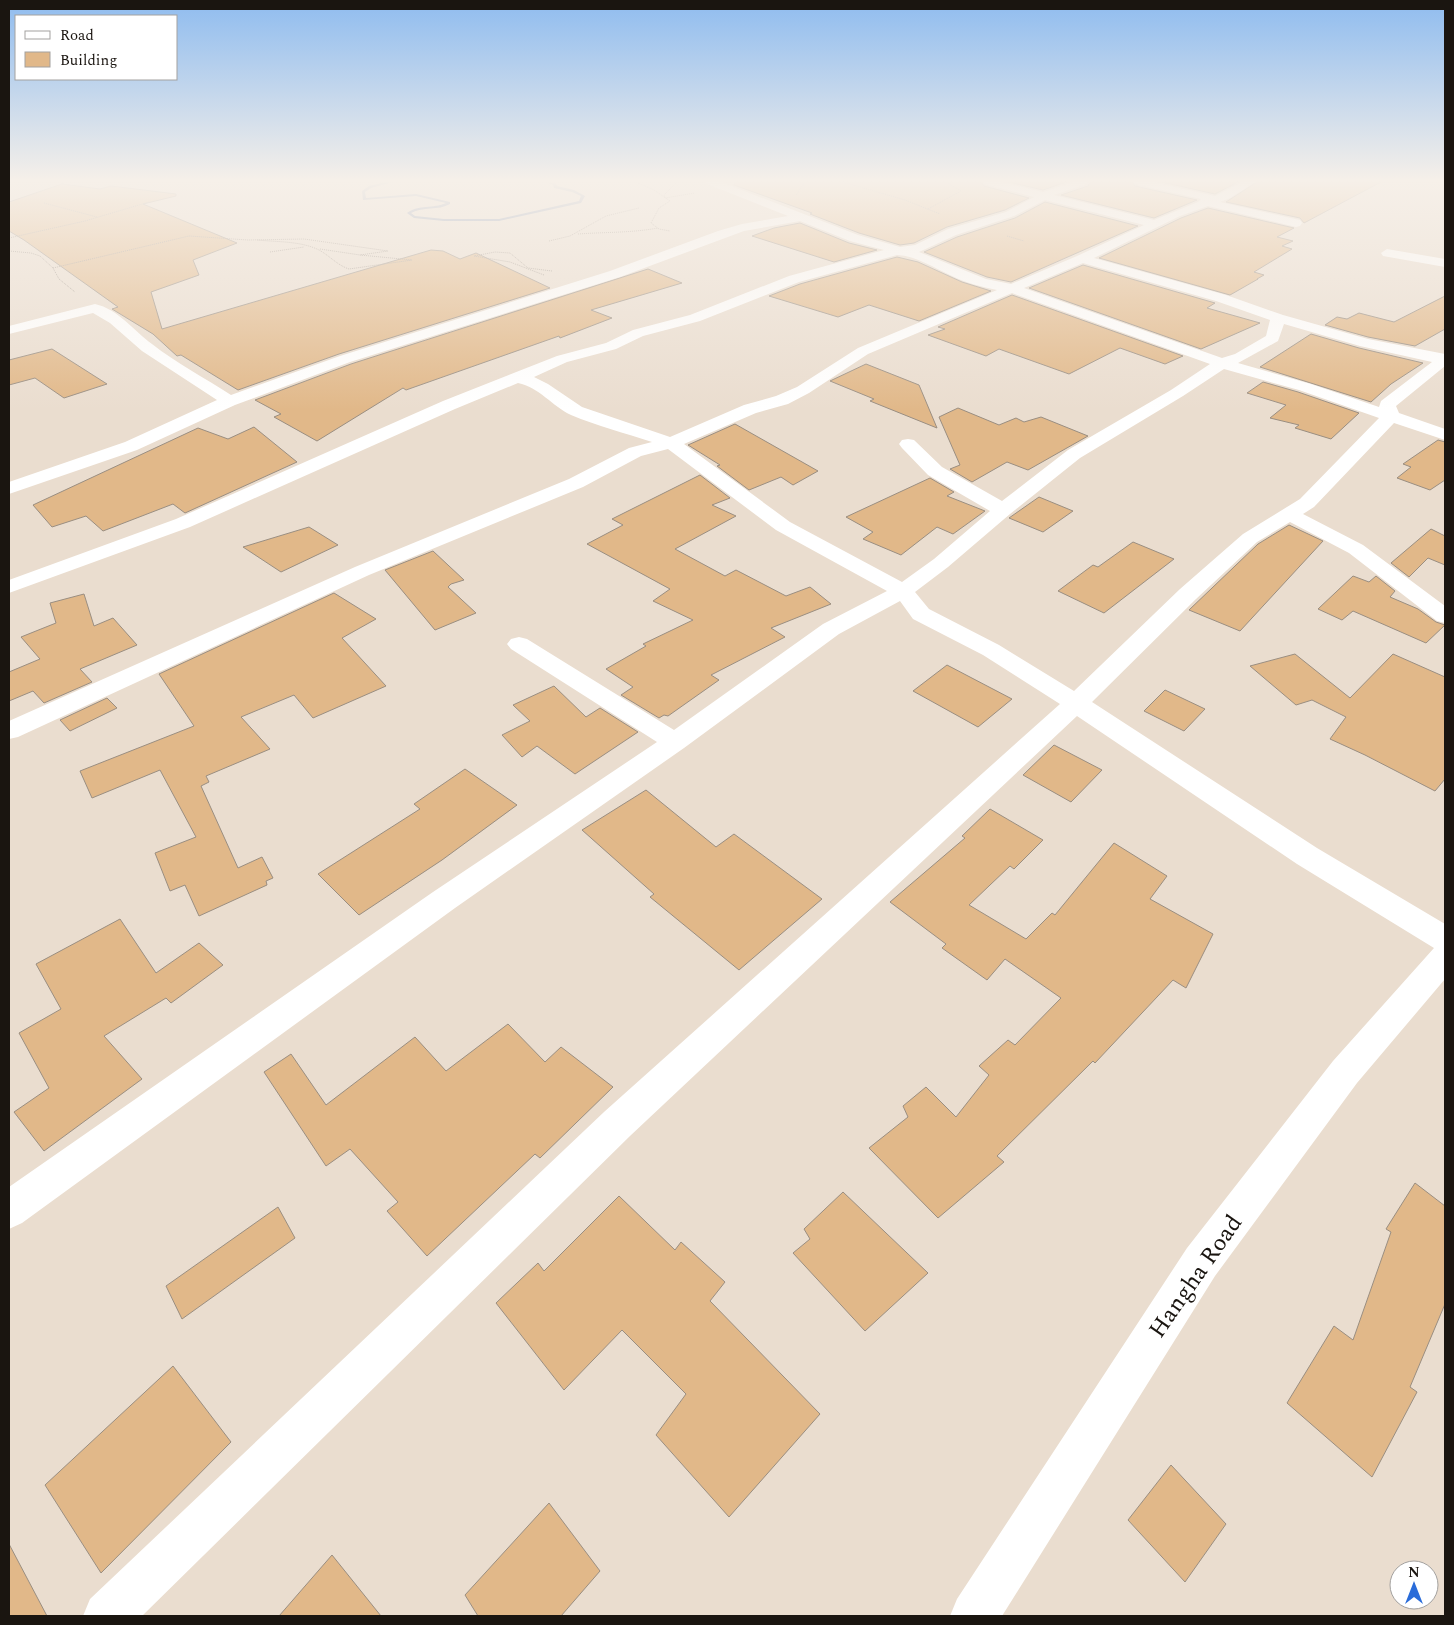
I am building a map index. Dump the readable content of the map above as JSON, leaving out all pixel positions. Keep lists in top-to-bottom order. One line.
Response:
{"streets":{"main road":["Hangha Road"]},"legend":["Road","Building"],"north":"top"}
